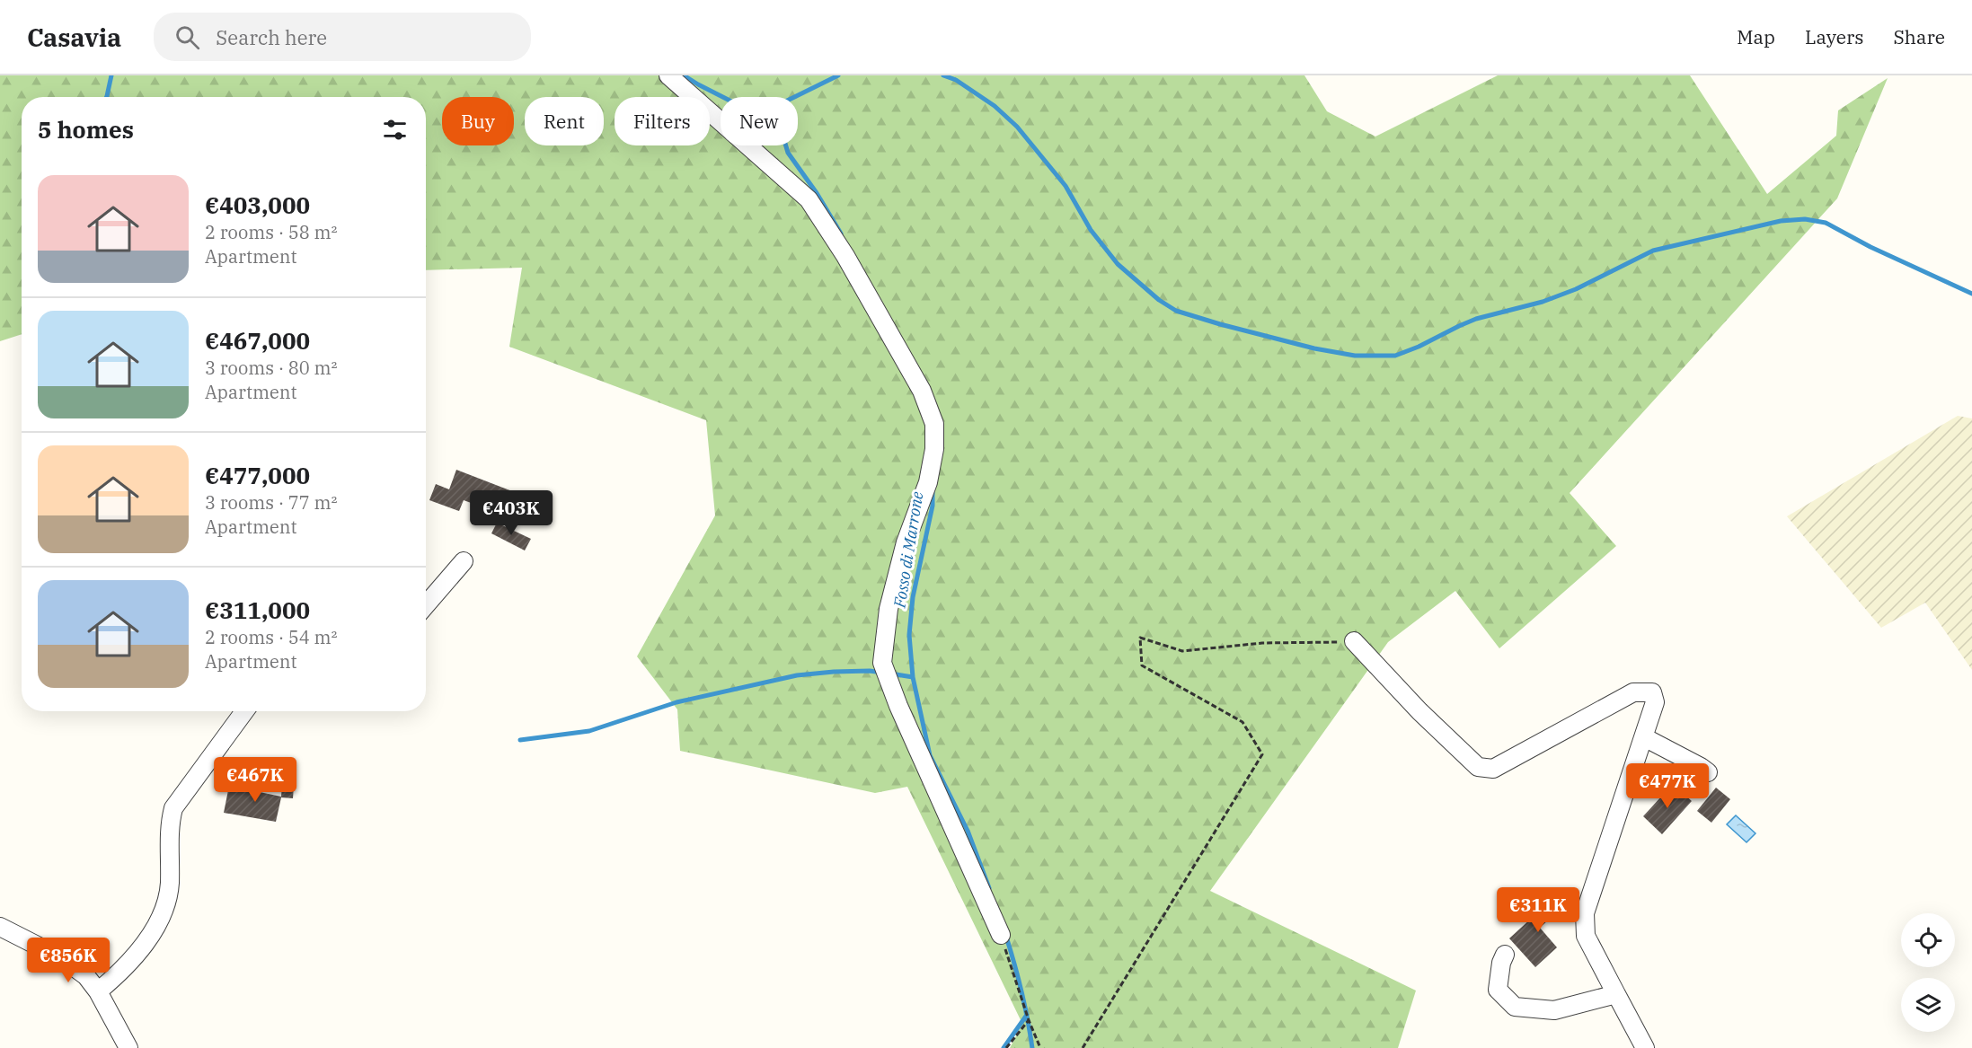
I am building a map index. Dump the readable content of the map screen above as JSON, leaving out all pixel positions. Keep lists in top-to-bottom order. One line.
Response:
{"water":["Fosso di Marrone"],"page":{"header":"Casavia","search":"Search here","nav":["Map","Layers","Share"],"chip":["Buy","Rent","Filters","New"],"heading":"5 homes","list":[{"name":"€403,000","note":"2 rooms · 58 m² · Apartment"},{"name":"€467,000","note":"3 rooms · 80 m² · Apartment"},{"name":"€477,000","note":"3 rooms · 77 m² · Apartment"},{"name":"€311,000","note":"2 rooms · 54 m² · Apartment"}],"price":["€403K","€467K","€477K","€311K","€856K"]}}
